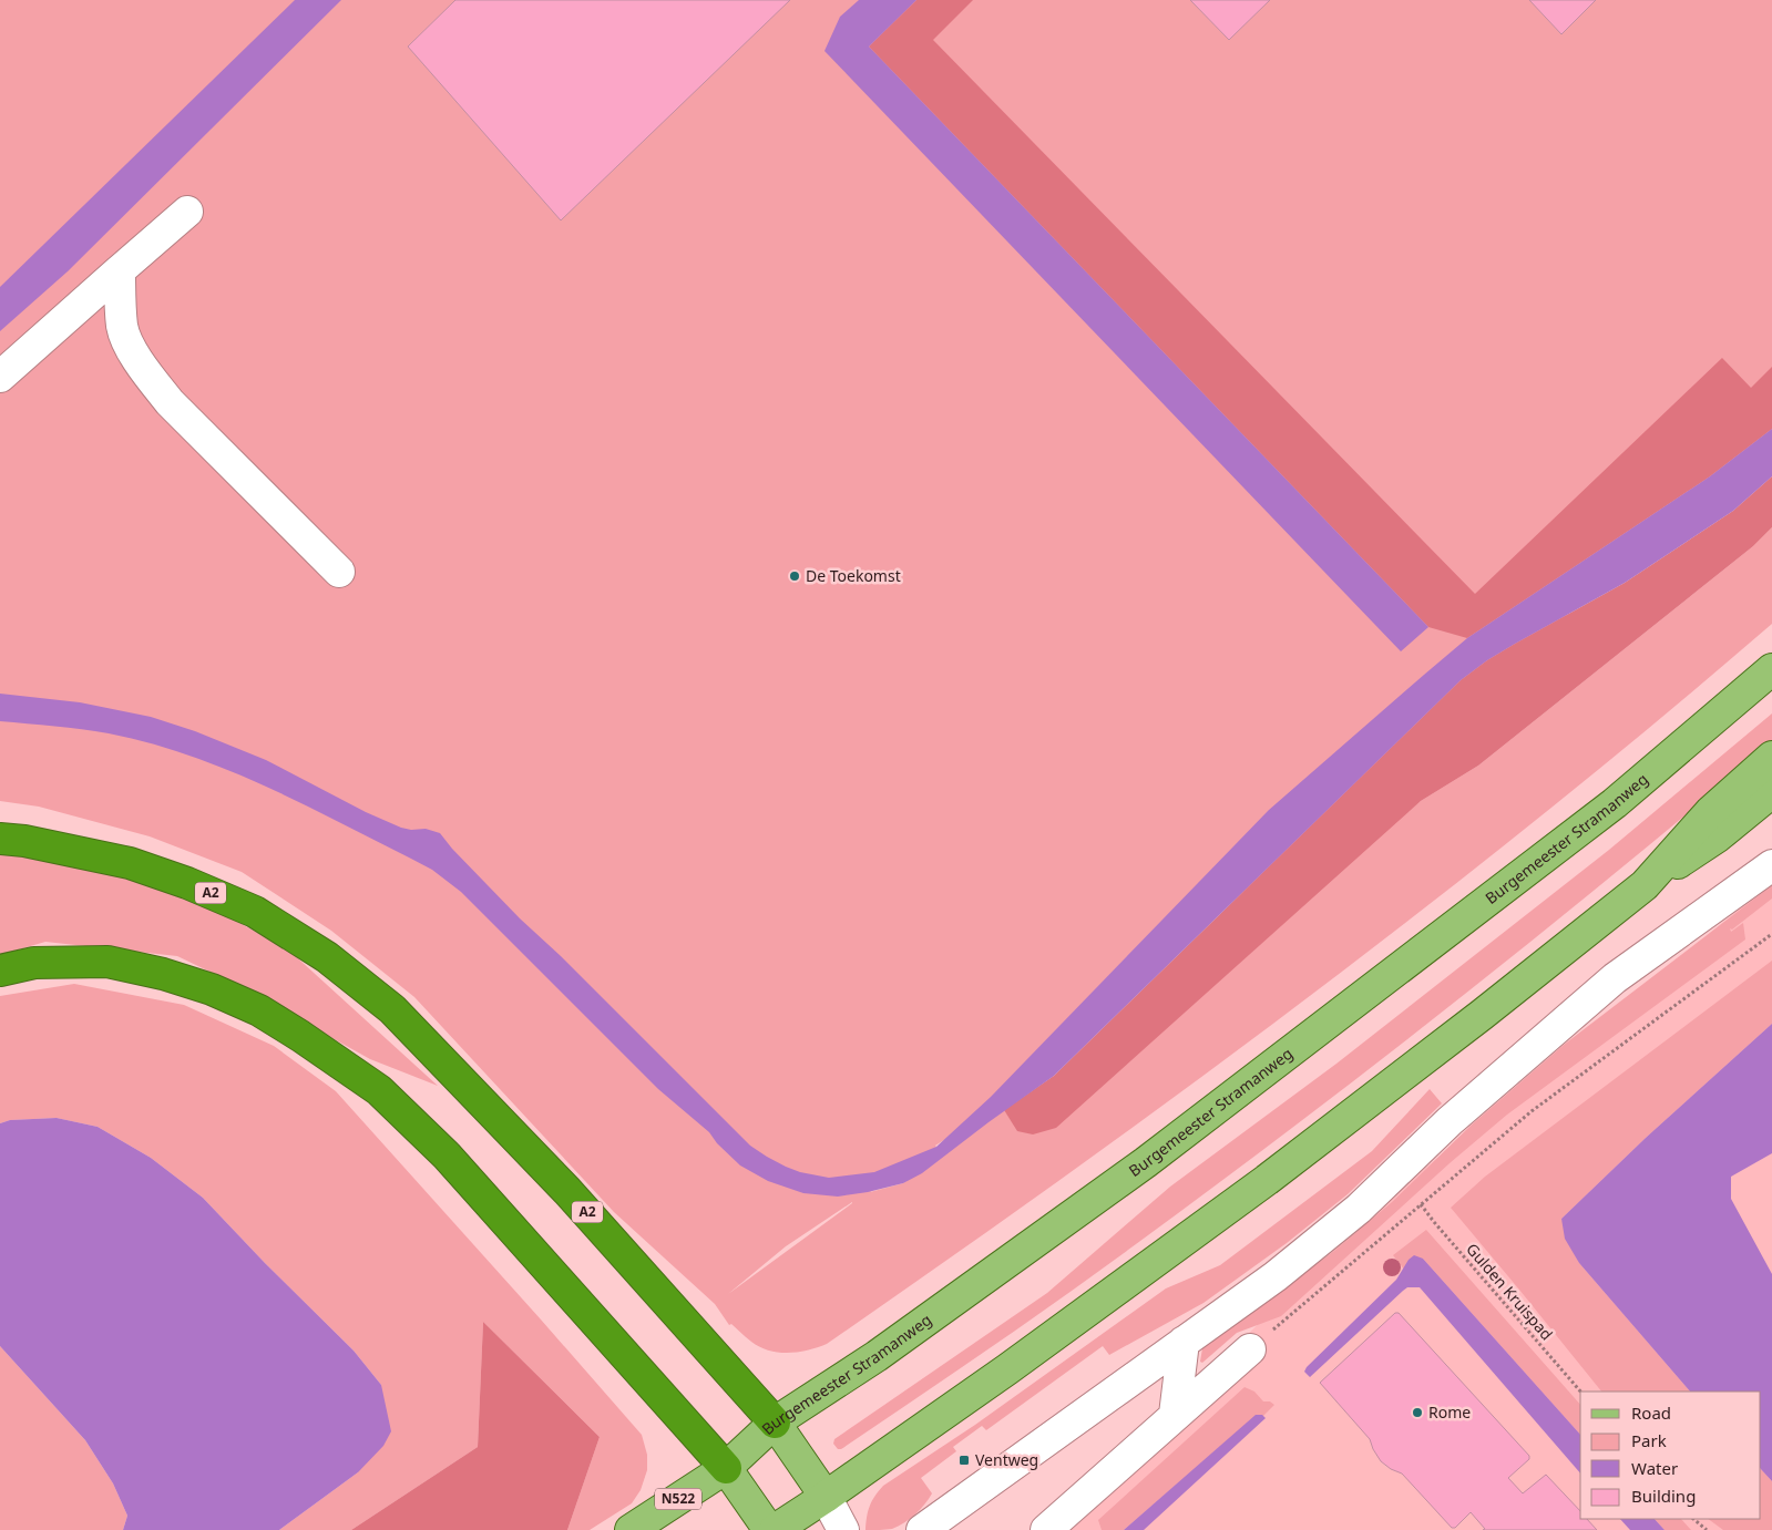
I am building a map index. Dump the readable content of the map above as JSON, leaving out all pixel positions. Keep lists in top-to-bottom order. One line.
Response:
{"streets":{"highway":["A2"],"main road":["Burgemeester Stramanweg","N522"],"path":["Gulden Kruispad"]},"crossings":[["Burgemeester Stramanweg","A2"]],"places":{"other":["De Toekomst","Rome"],"transit":["Ventweg"]},"legend":["Road","Park","Water","Building"]}
